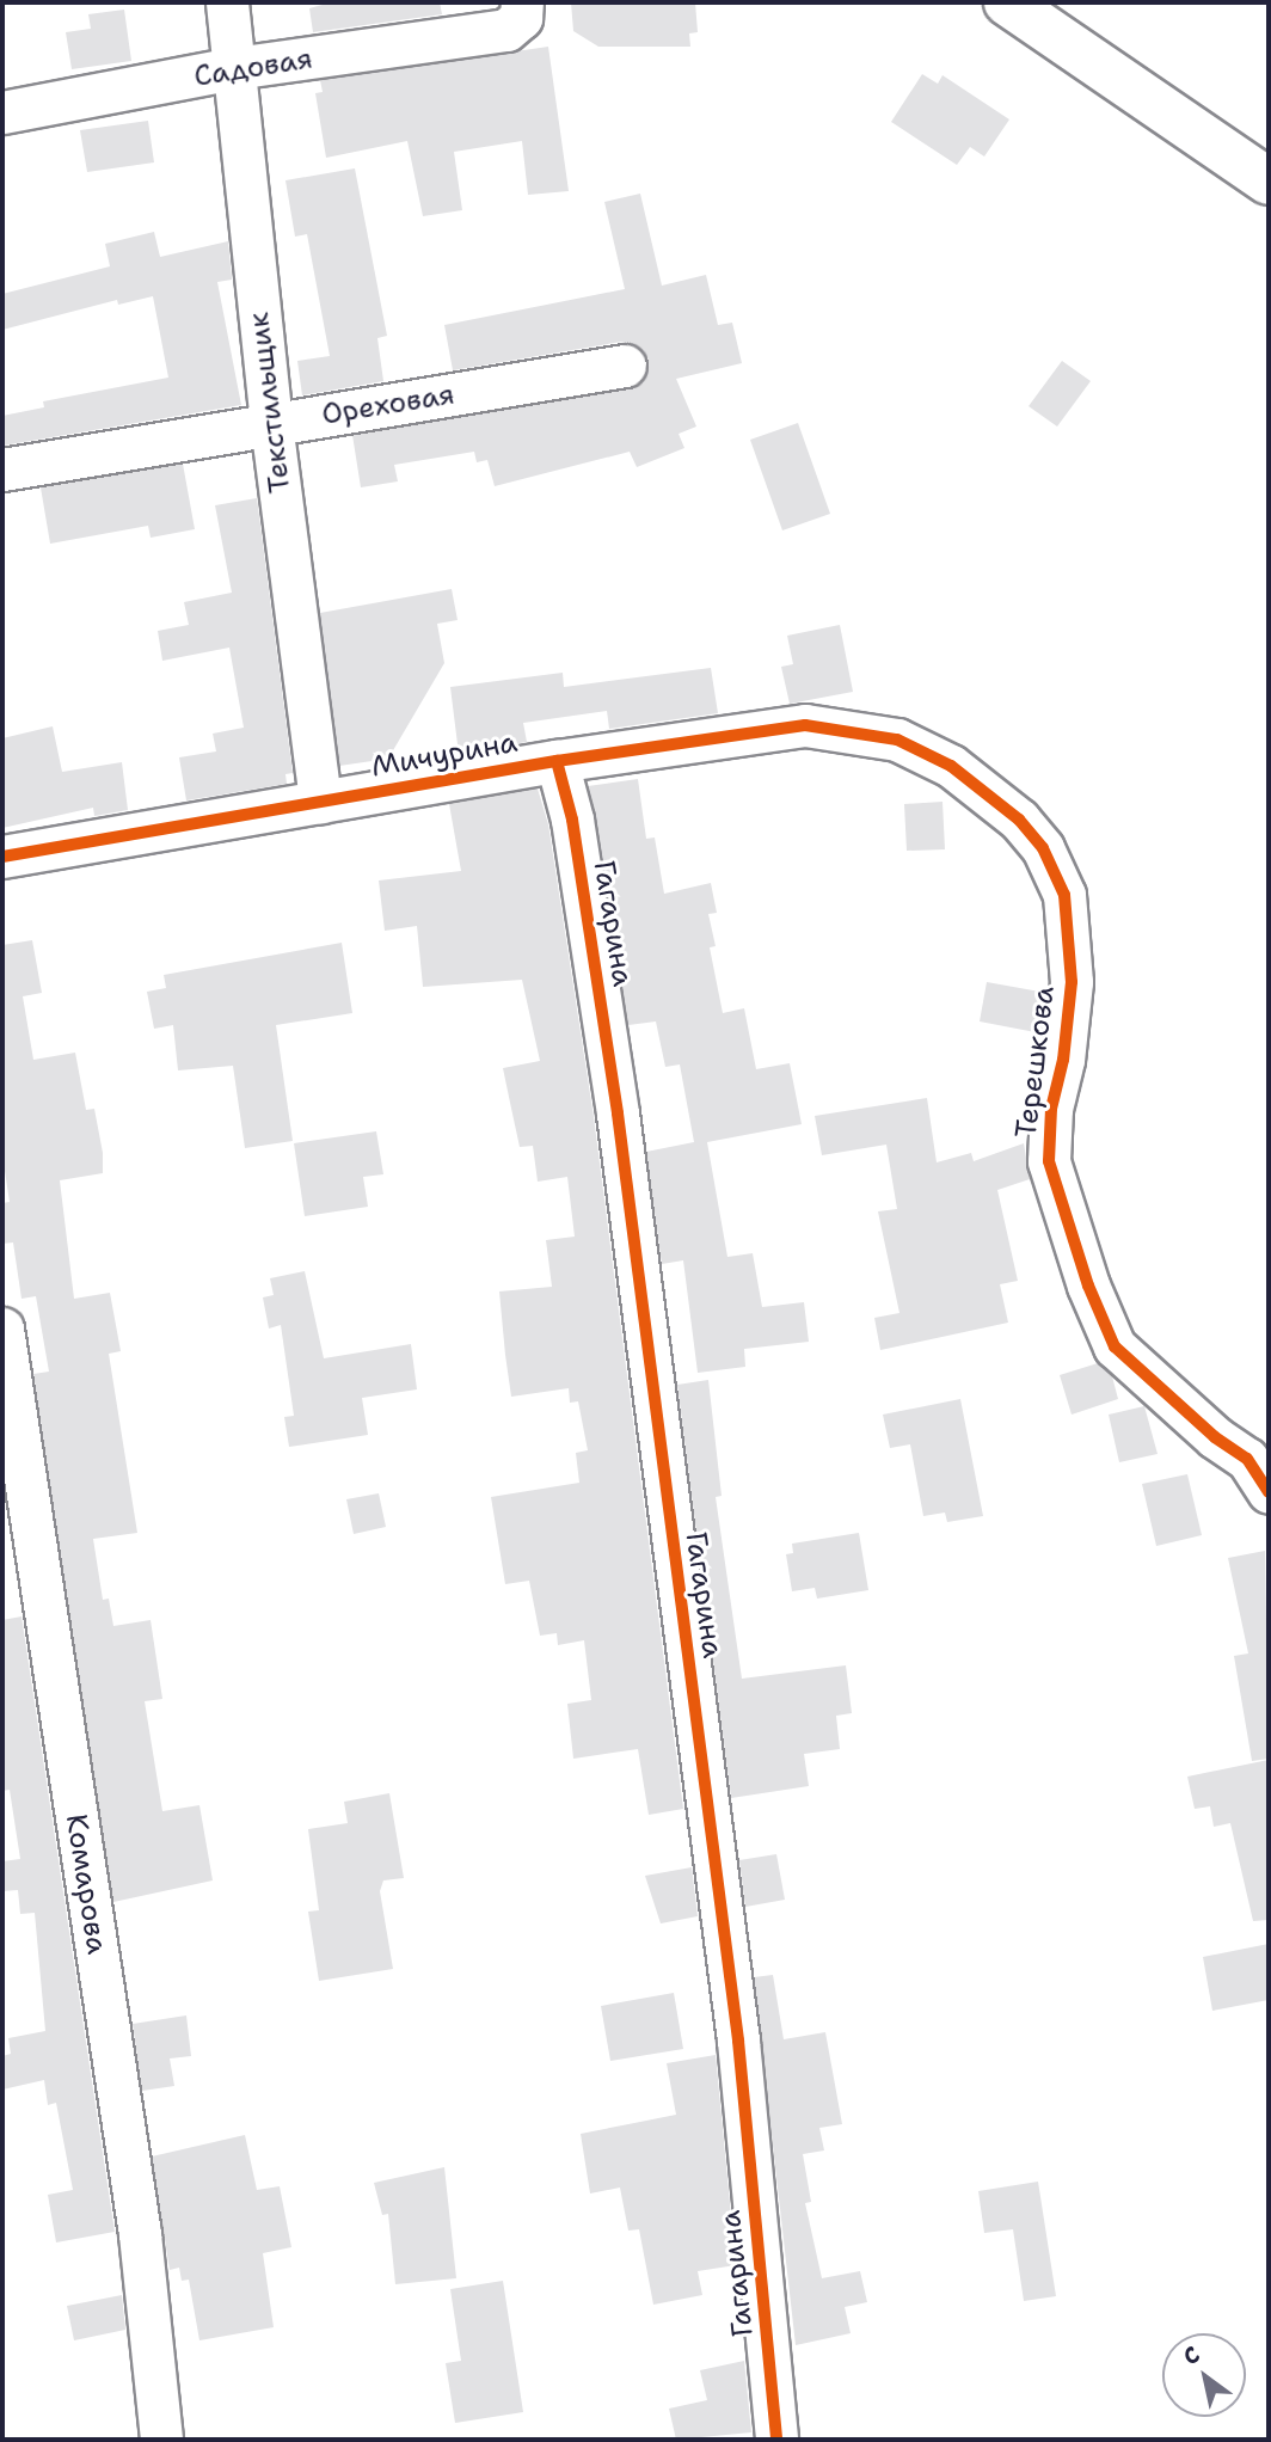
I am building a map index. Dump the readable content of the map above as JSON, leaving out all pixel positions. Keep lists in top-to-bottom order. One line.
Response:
{"streets":{"street":["Садовая","Текстильщик","Ореховая","Мичурина","Гагарина","Терешкова","Комарова"]},"crossings":[["Садовая","Текстильщик"],["Текстильщик","Ореховая"],["Текстильщик","Мичурина"],["Мичурина","Гагарина"],["Мичурина","Терешкова"]],"north":"top left"}
